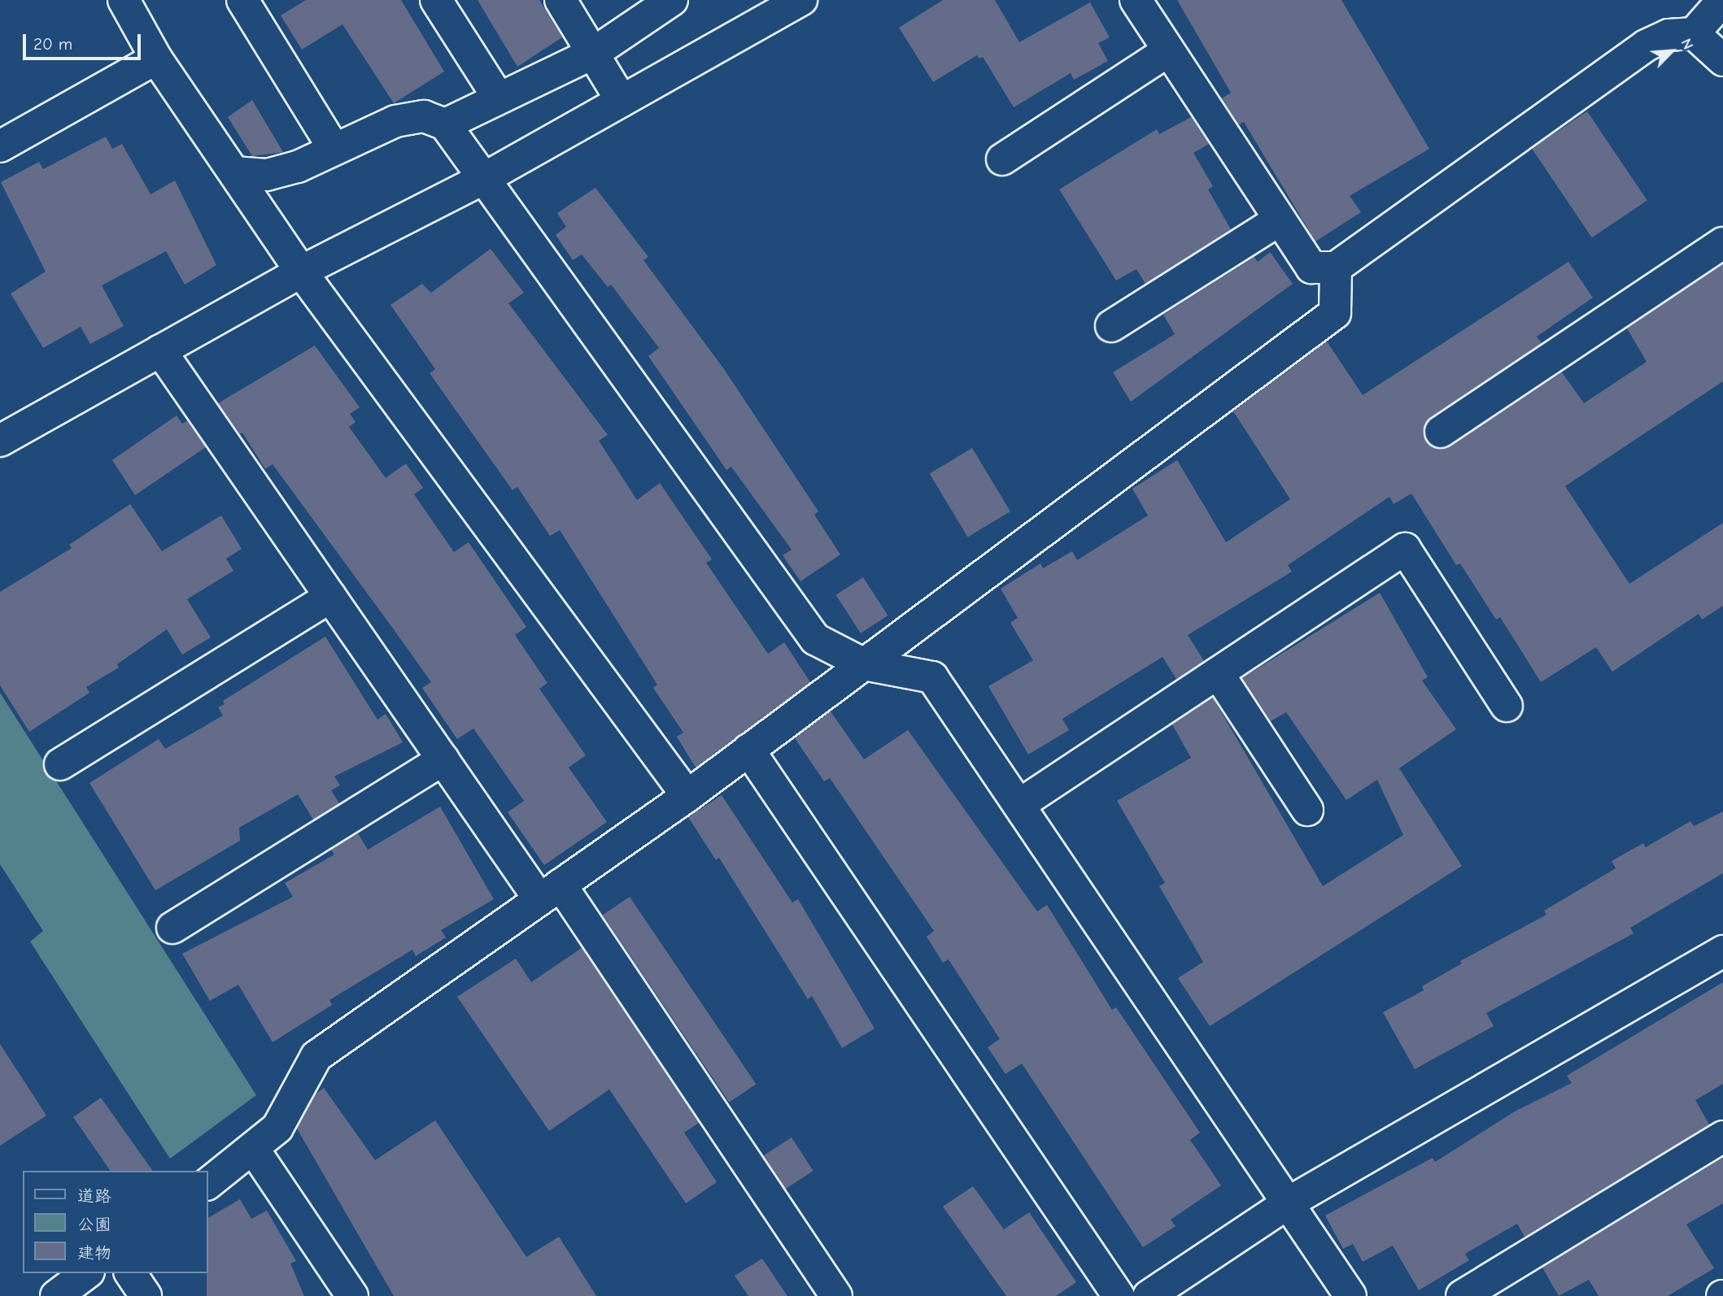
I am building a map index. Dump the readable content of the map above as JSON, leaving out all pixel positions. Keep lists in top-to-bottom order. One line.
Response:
{"legend":["道路","公園","建物"],"scale_bar":"20 m","north":"top right"}
